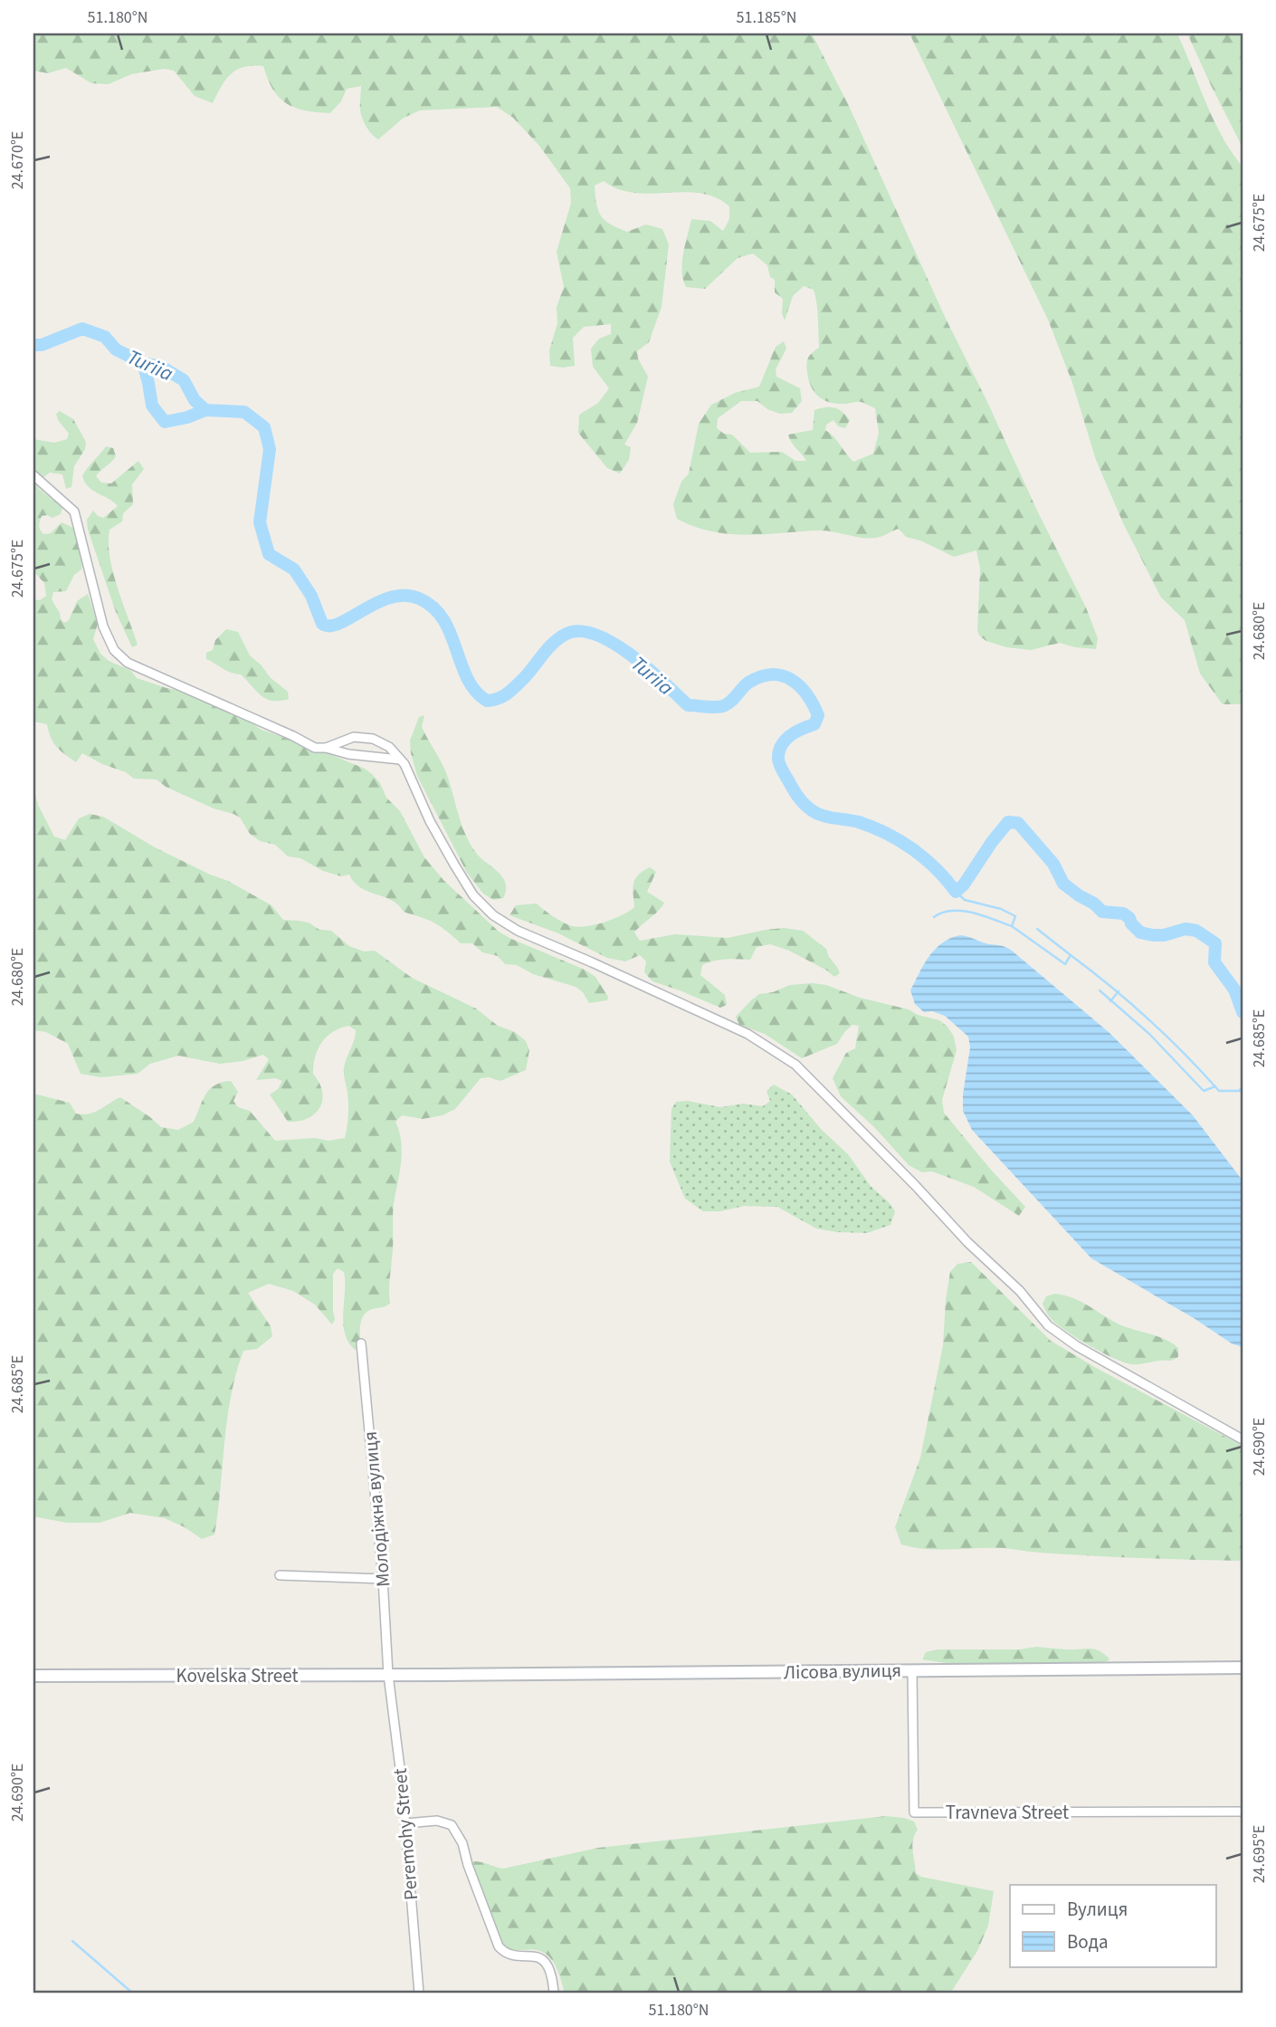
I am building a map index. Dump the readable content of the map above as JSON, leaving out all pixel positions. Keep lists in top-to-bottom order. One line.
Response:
{"streets":{"street":["Молодіжна вулиця","Лісова вулиця","Kovelska Street","Travneva Street","Peremohy Street"]},"crossings":[["Молодіжна вулиця","Kovelska Street"],["Молодіжна вулиця","Peremohy Street"],["Лісова вулиця","Kovelska Street"],["Лісова вулиця","Travneva Street"],["Kovelska Street","Peremohy Street"]],"water":["Turiia"],"legend":["Вулиця","Вода"],"coordinates":["51.180°N","51.185°N","24.670°E","24.675°E","24.680°E","24.685°E","24.690°E","24.695°E"]}
